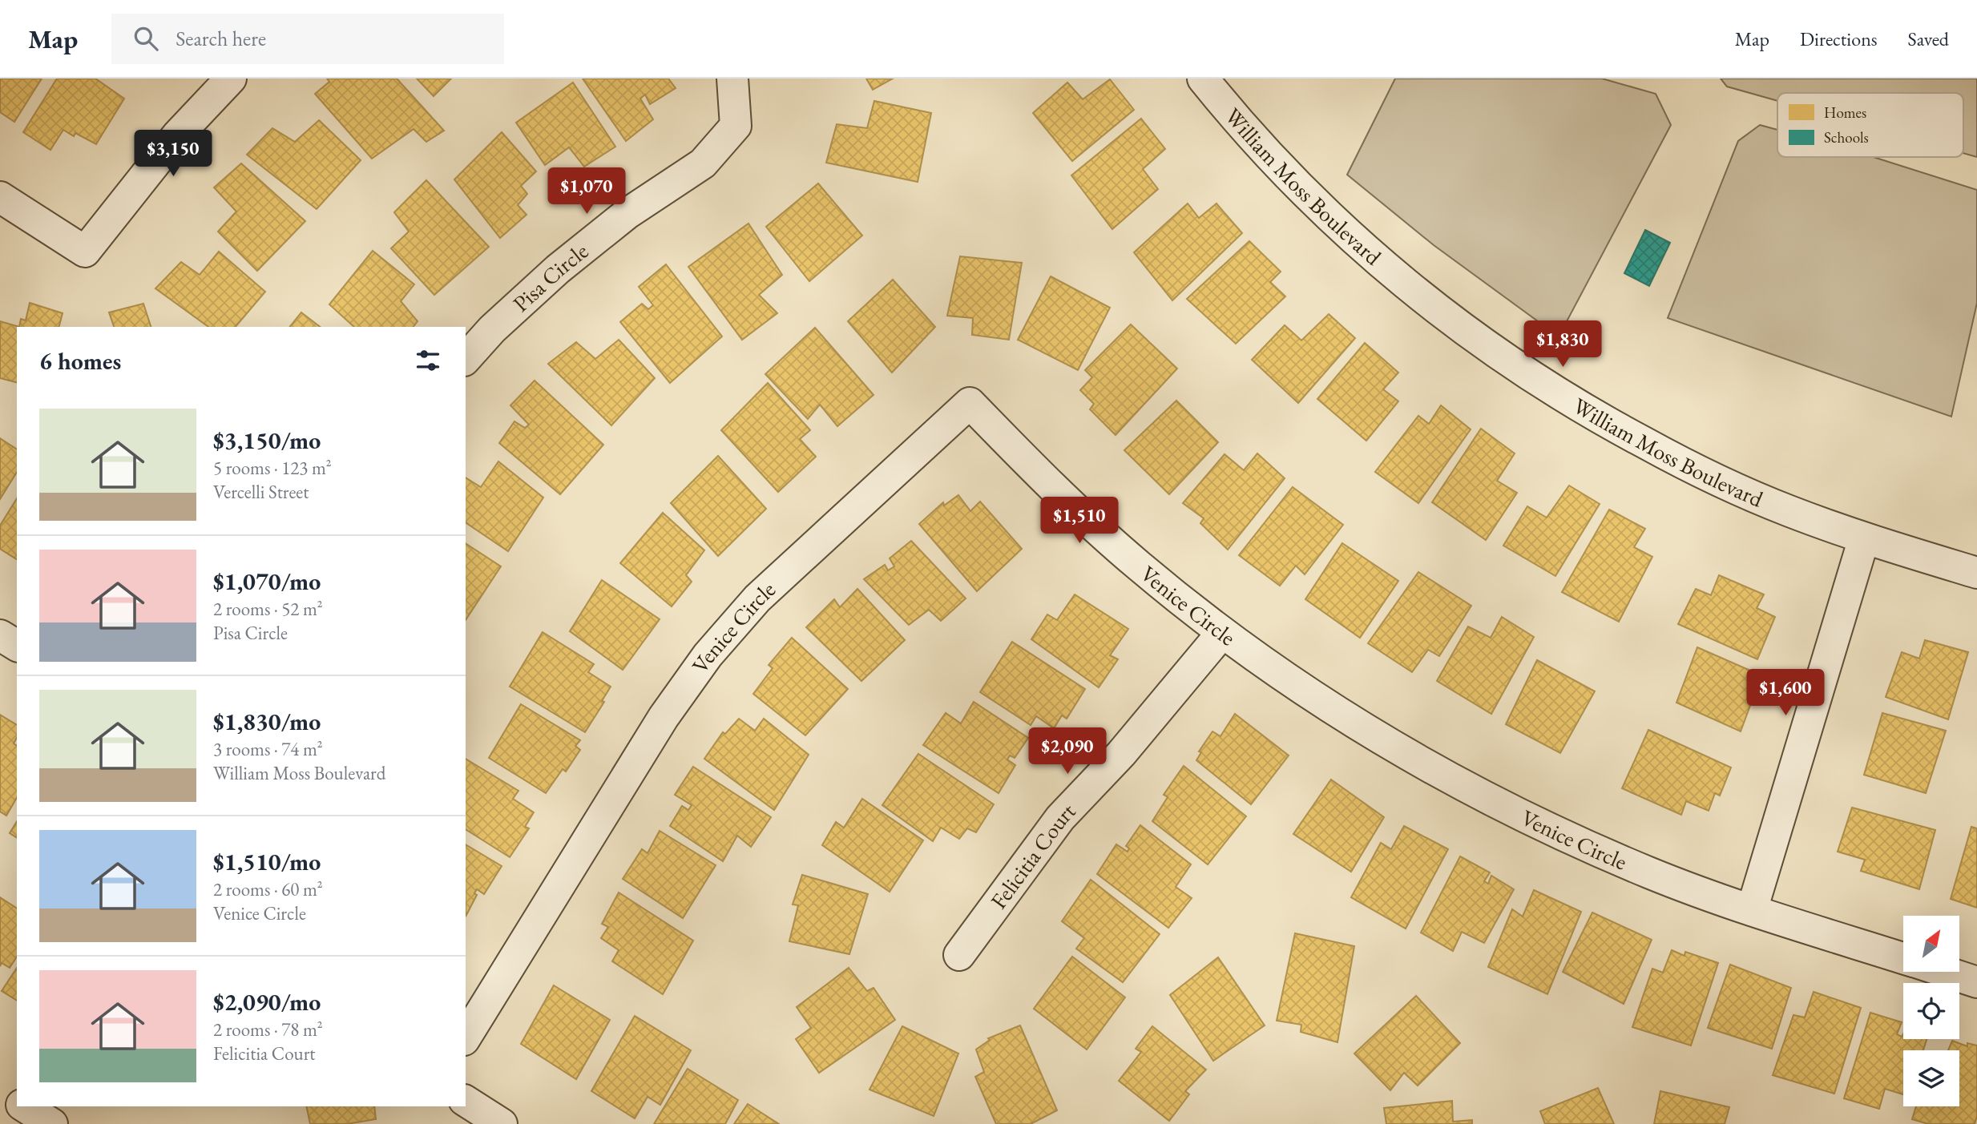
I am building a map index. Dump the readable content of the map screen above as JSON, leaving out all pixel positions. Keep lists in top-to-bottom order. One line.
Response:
{"streets":{"street":["William Moss Boulevard","Pisa Circle","Venice Circle","Felicitia Court"]},"crossings":[["Venice Circle","Felicitia Court"]],"legend":["Homes","Schools"],"north":"top right","page":{"header":"Map","search":"Search here","nav":["Map","Directions","Saved"],"price":["$3,150","$1,070","$1,830","$1,510","$1,600","$2,090"],"heading":"6 homes","list":[{"name":"$3,150/mo","note":"5 rooms · 123 m² · Vercelli Street"},{"name":"$1,070/mo","note":"2 rooms · 52 m² · Pisa Circle"},{"name":"$1,830/mo","note":"3 rooms · 74 m² · William Moss Boulevard"},{"name":"$1,510/mo","note":"2 rooms · 60 m² · Venice Circle"},{"name":"$2,090/mo","note":"2 rooms · 78 m² · Felicitia Court"}]}}
